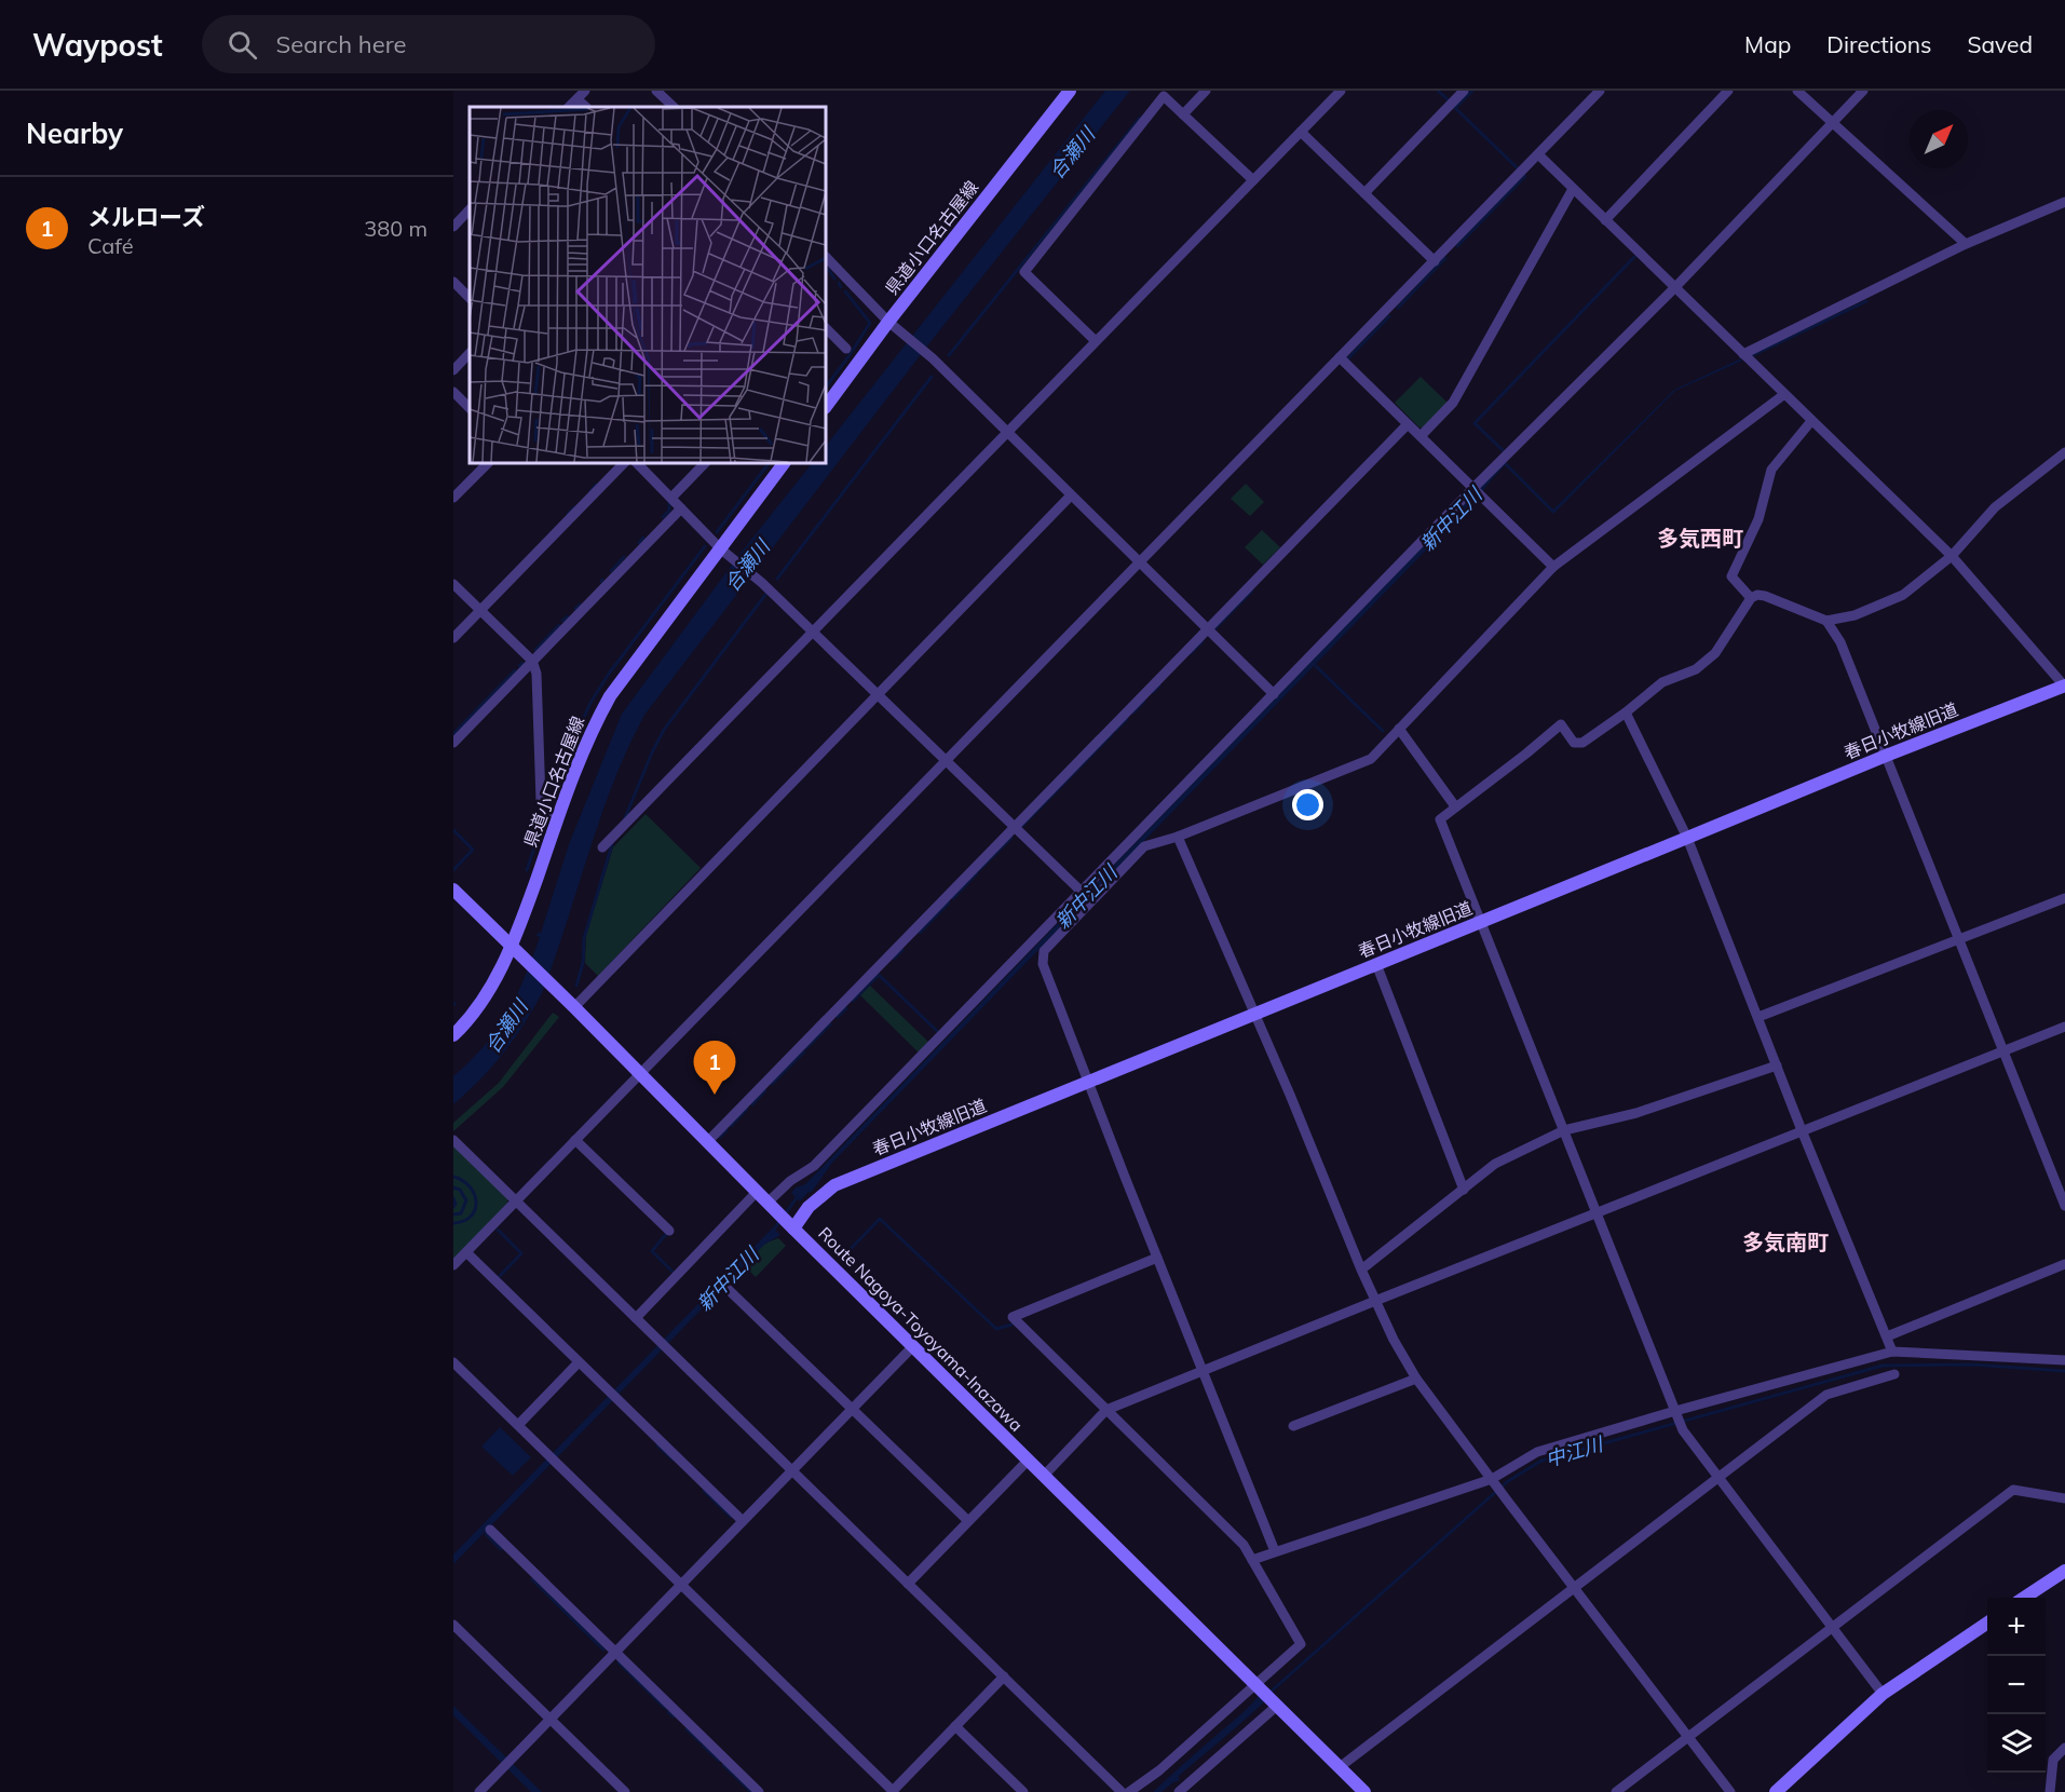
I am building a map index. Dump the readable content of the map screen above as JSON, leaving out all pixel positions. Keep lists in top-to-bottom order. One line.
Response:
{"streets":{"main road":["県道小口名古屋線","春日小牧線旧道","Route Nagoya-Toyoyama-Inazawa"]},"crossings":[["県道小口名古屋線","Route Nagoya-Toyoyama-Inazawa"],["春日小牧線旧道","Route Nagoya-Toyoyama-Inazawa"]],"districts":["多気西町","多気南町"],"water":["合瀬川","新中江川","中江川"],"north":"top right","page":{"header":"Waypost","search":"Search here","nav":["Map","Directions","Saved"],"heading":"Nearby","list":[{"mark":"1","name":"メルローズ","note":"Café","value":"380 m"}],"pins":"1","map_buttons":["+","−"]}}
